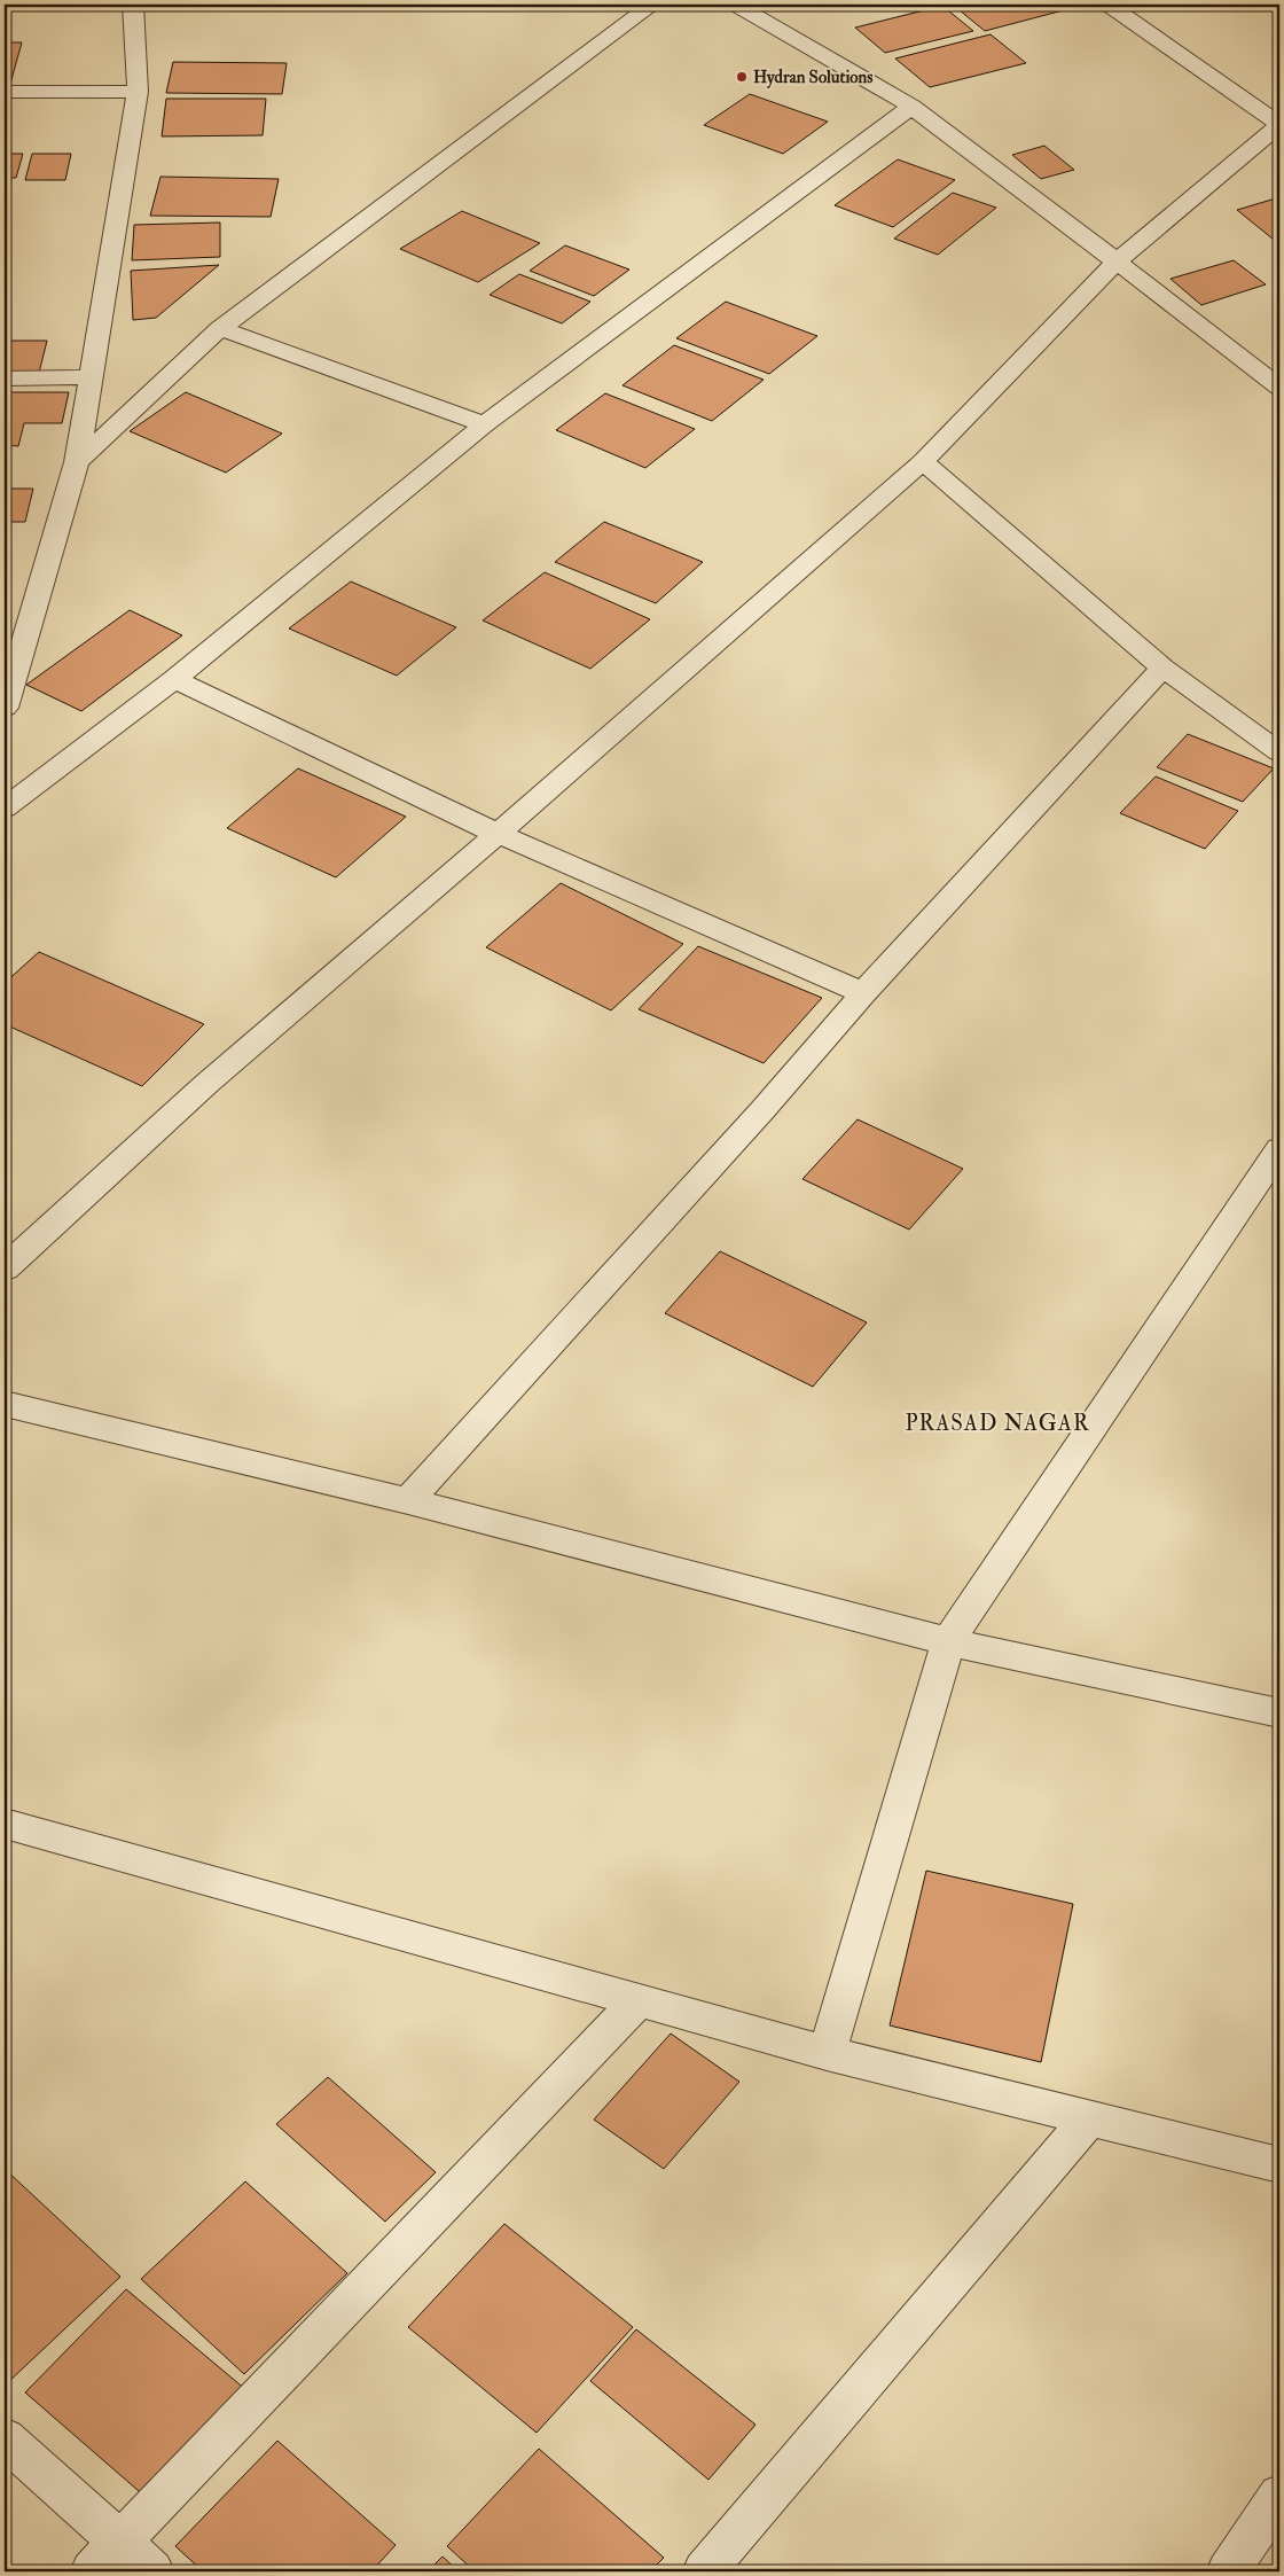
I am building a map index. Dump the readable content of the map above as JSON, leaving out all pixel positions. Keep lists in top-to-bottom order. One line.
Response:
{"districts":["PRASAD NAGAR"],"places":["Hydran Solutions"]}
